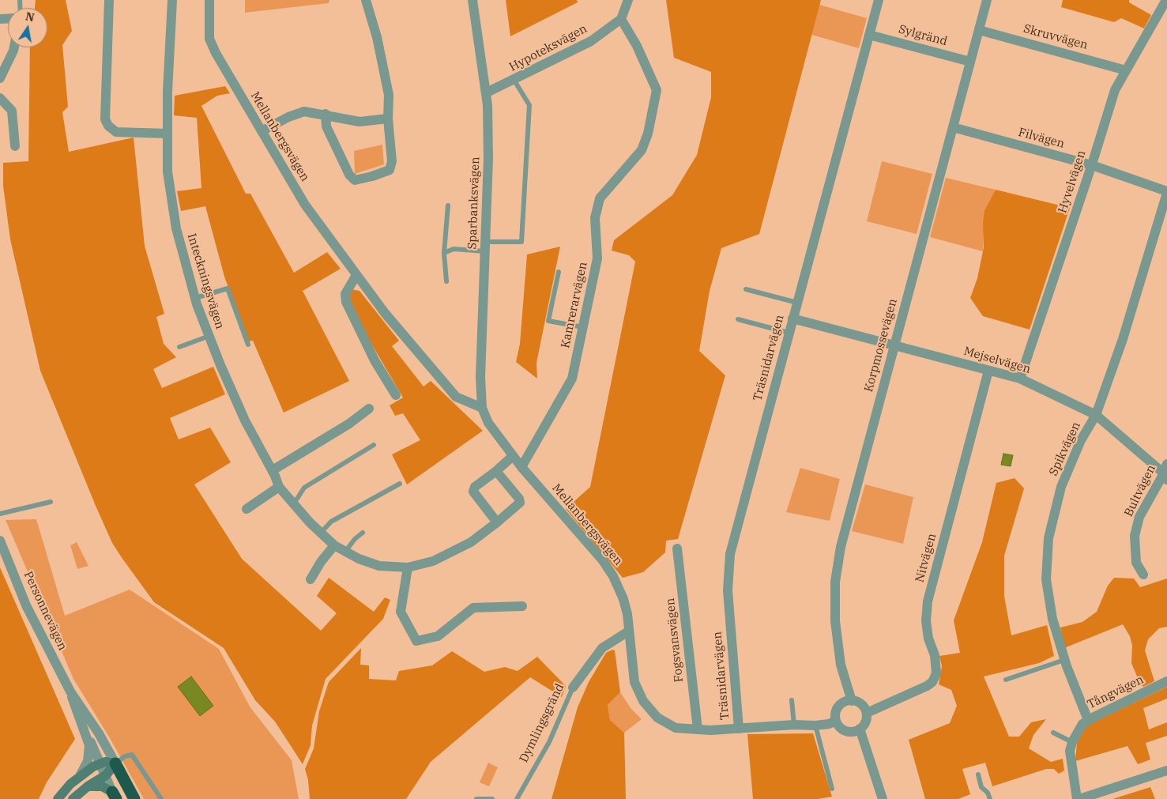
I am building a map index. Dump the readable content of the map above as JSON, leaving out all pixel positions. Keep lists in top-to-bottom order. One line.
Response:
{"streets":{"main road":["Personnevägen"],"street":["Sylgränd","Skruvvägen","Hypoteksvägen","Mellanbergsvägen","Filvägen","Hyvelvägen","Sparbanksvägen","Inteckningsvägen","Kamrerarvägen","Korpmossevägen","Träsnidarvägen","Mejselvägen","Spikvägen","Bultvägen","Nitvägen","Fogsvansvägen","Tångvägen","Dymlingsgränd"]},"crossings":[["Sylgränd","Korpmossevägen"],["Sylgränd","Träsnidarvägen"],["Skruvvägen","Hyvelvägen"],["Skruvvägen","Korpmossevägen"],["Hypoteksvägen","Sparbanksvägen"],["Hypoteksvägen","Kamrerarvägen"],["Mellanbergsvägen","Sparbanksvägen"],["Mellanbergsvägen","Kamrerarvägen"],["Mellanbergsvägen","Korpmossevägen"],["Mellanbergsvägen","Träsnidarvägen"],["Mellanbergsvägen","Nitvägen"],["Mellanbergsvägen","Fogsvansvägen"],["Mellanbergsvägen","Dymlingsgränd"],["Filvägen","Hyvelvägen"],["Filvägen","Korpmossevägen"],["Filvägen","Spikvägen"],["Hyvelvägen","Mejselvägen"],["Korpmossevägen","Mejselvägen"],["Korpmossevägen","Nitvägen"],["Träsnidarvägen","Mejselvägen"],["Mejselvägen","Spikvägen"],["Mejselvägen","Bultvägen"],["Mejselvägen","Nitvägen"],["Spikvägen","Tångvägen"]],"north":"top"}
